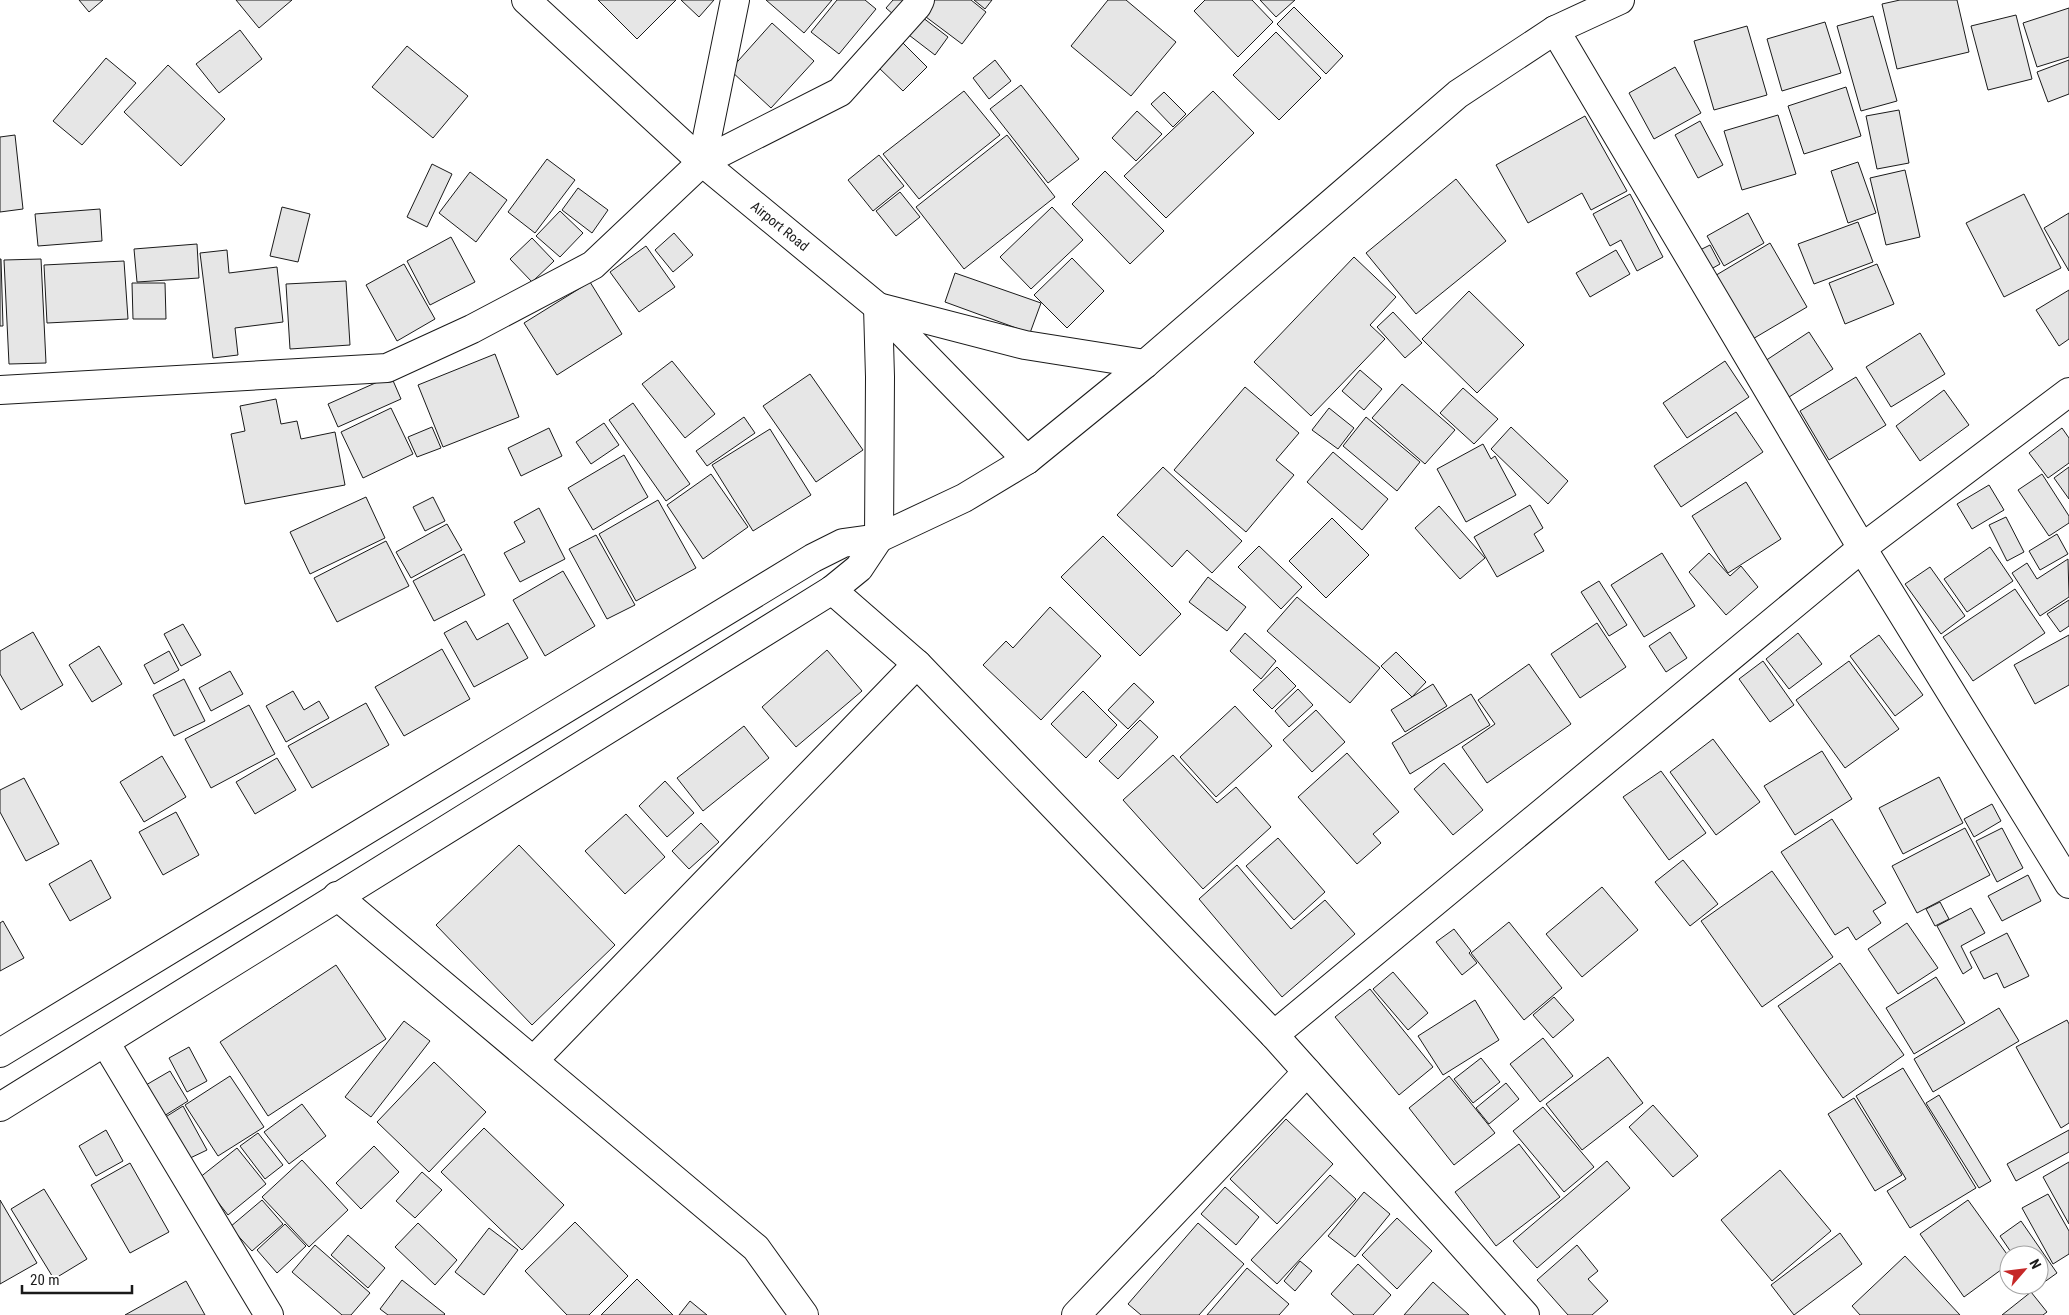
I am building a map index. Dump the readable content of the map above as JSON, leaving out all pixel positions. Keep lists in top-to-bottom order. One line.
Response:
{"streets":{"street":["Airport Road"]},"scale_bar":"20 m","north":"top right"}
